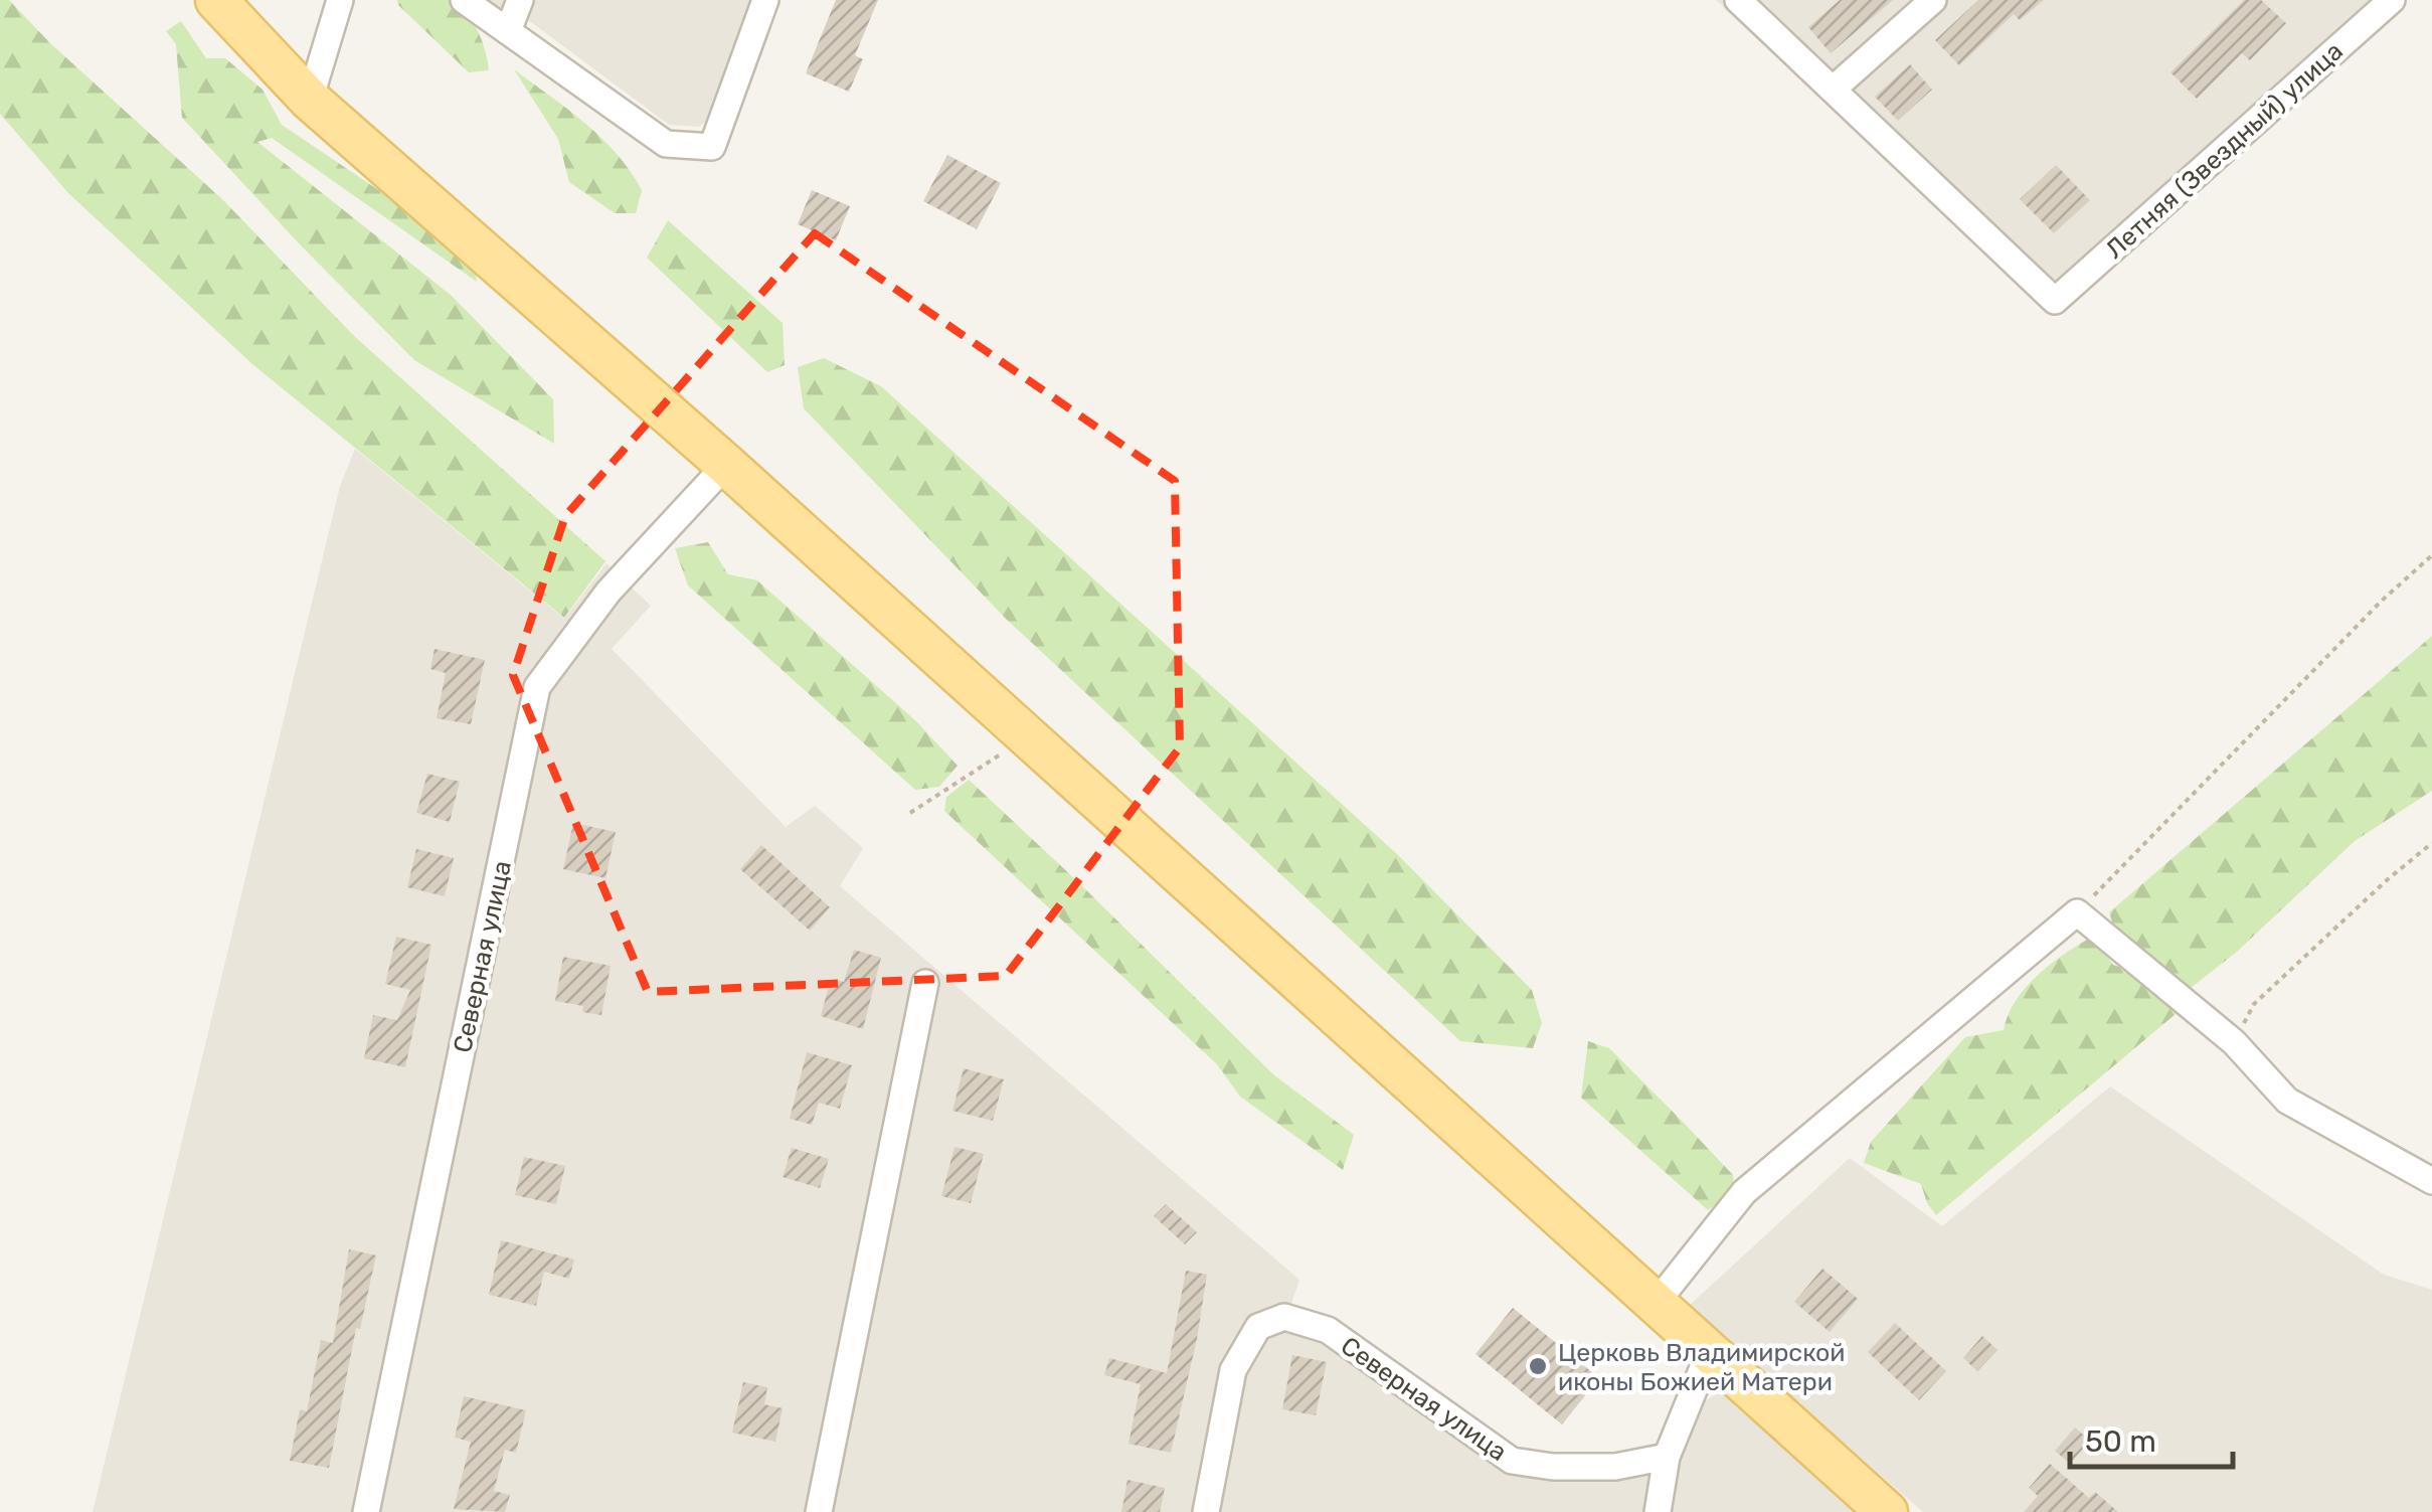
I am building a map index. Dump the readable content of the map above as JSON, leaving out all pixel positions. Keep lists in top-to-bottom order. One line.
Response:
{"streets":{"street":["Летняя (Звездный) улица","Северная улица"]},"places":["Церковь Владимирской иконы Божией Матери"],"scale_bar":"50 m"}
